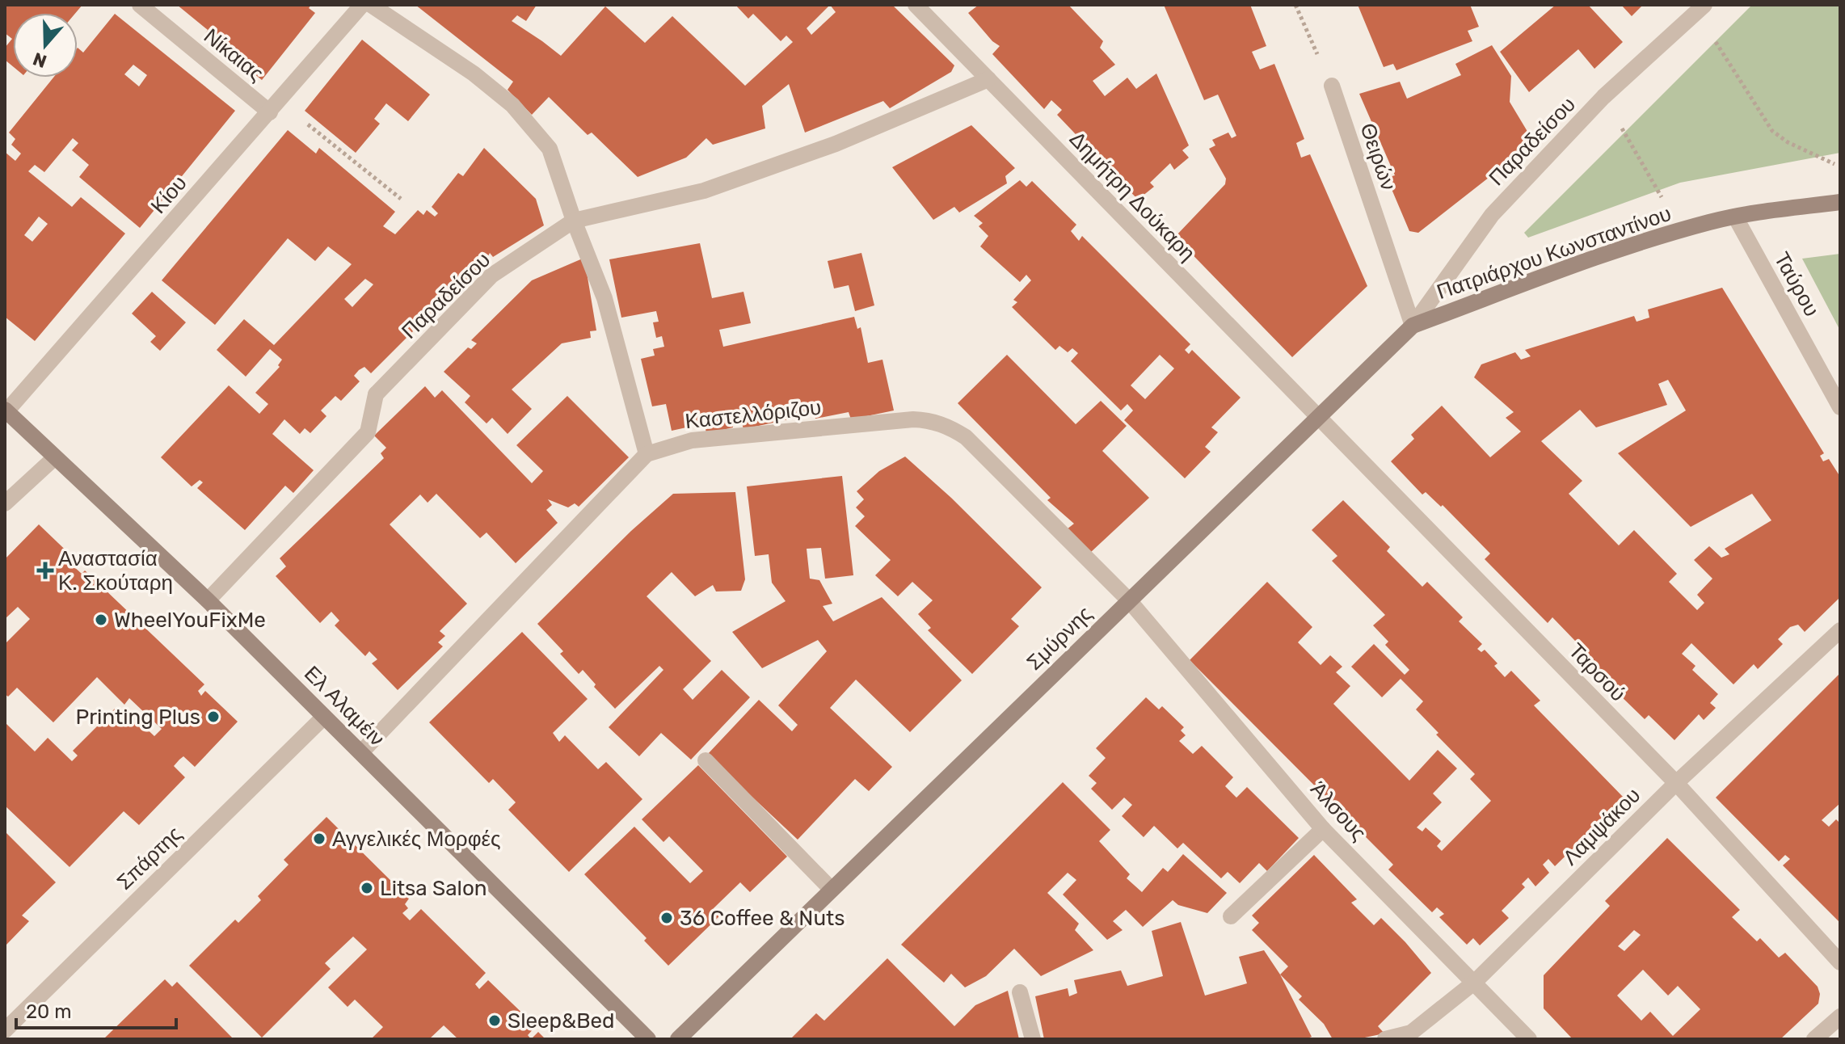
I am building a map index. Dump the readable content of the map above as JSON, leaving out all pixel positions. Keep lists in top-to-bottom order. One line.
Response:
{"streets":{"main road":["Πατριάρχου Κωνσταντίνου","Σμύρνης","Ελ Αλαμέιν"],"street":["Νίκαιας","Παραδείσου","Θειρών","Κίου","Δημήτρη Δούκαρη","Ταύρου","Καστελλόριζου","Ταρσού","Άλσους","Λαμψάκου","Σπάρτης"]},"crossings":[["Νίκαιας","Κίου"],["Παραδείσου","Θειρών"],["Παραδείσου","Δημήτρη Δούκαρη"],["Παραδείσου","Πατριάρχου Κωνσταντίνου"],["Παραδείσου","Ελ Αλαμέιν"],["Θειρών","Πατριάρχου Κωνσταντίνου"],["Κίου","Ελ Αλαμέιν"],["Δημήτρη Δούκαρη","Πατριάρχου Κωνσταντίνου"],["Δημήτρη Δούκαρη","Σμύρνης"],["Δημήτρη Δούκαρη","Ταρσού"],["Πατριάρχου Κωνσταντίνου","Ταύρου"],["Πατριάρχου Κωνσταντίνου","Σμύρνης"],["Πατριάρχου Κωνσταντίνου","Ταρσού"],["Καστελλόριζου","Σμύρνης"],["Καστελλόριζου","Ελ Αλαμέιν"],["Καστελλόριζου","Άλσους"],["Σμύρνης","Ταρσού"],["Σμύρνης","Άλσους"],["Ταρσού","Λαμψάκου"],["Ελ Αλαμέιν","Σπάρτης"],["Άλσους","Λαμψάκου"]],"places":{"health":["Αναστασία Κ. Σκούταρη"],"other":["WheelYouFixMe","Printing Plus","Αγγελικές Μορφές","Litsa Salon","36 Coffee & Nuts","Sleep&Bed"]},"scale_bar":"20 m","north":"bottom"}
